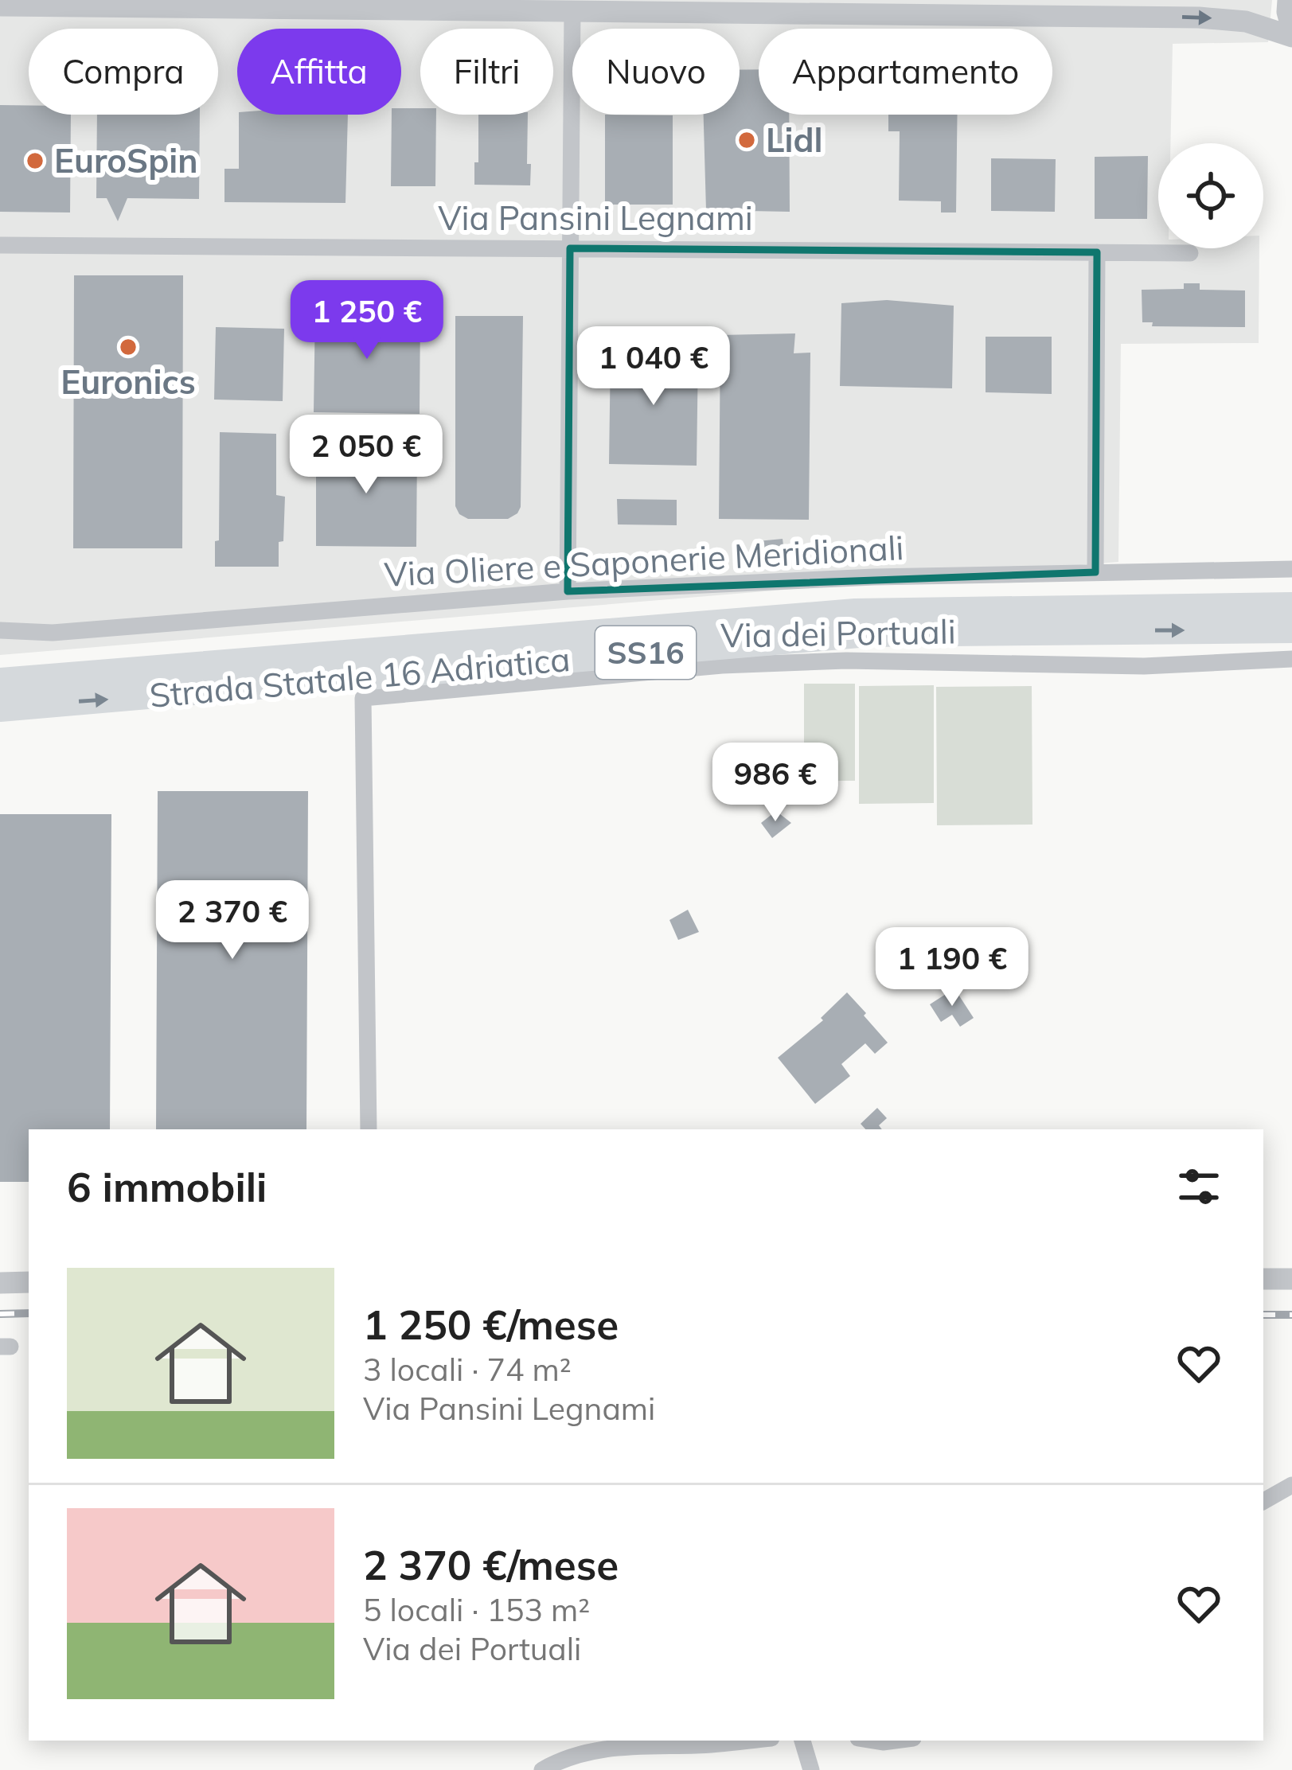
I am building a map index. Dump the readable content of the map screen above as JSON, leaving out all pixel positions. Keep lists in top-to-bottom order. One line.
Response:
{"streets":{"highway":["SS16","Strada Statale 16 Adriatica"],"street":["Via Pansini Legnami","Via Oliere e Saponerie Meridionali","Via dei Portuali"]},"places":["Lidl","EuroSpin","Euronics"],"page":{"chip":["Compra","Affitta","Filtri","Nuovo","Appartamento"],"price":["1 250 €","1 040 €","2 050 €","986 €","2 370 €","1 190 €"],"heading":"6 immobili","list":[{"name":"1 250 €/mese","note":"3 locali · 74 m² · Via Pansini Legnami"},{"name":"2 370 €/mese","note":"5 locali · 153 m² · Via dei Portuali"}]}}
